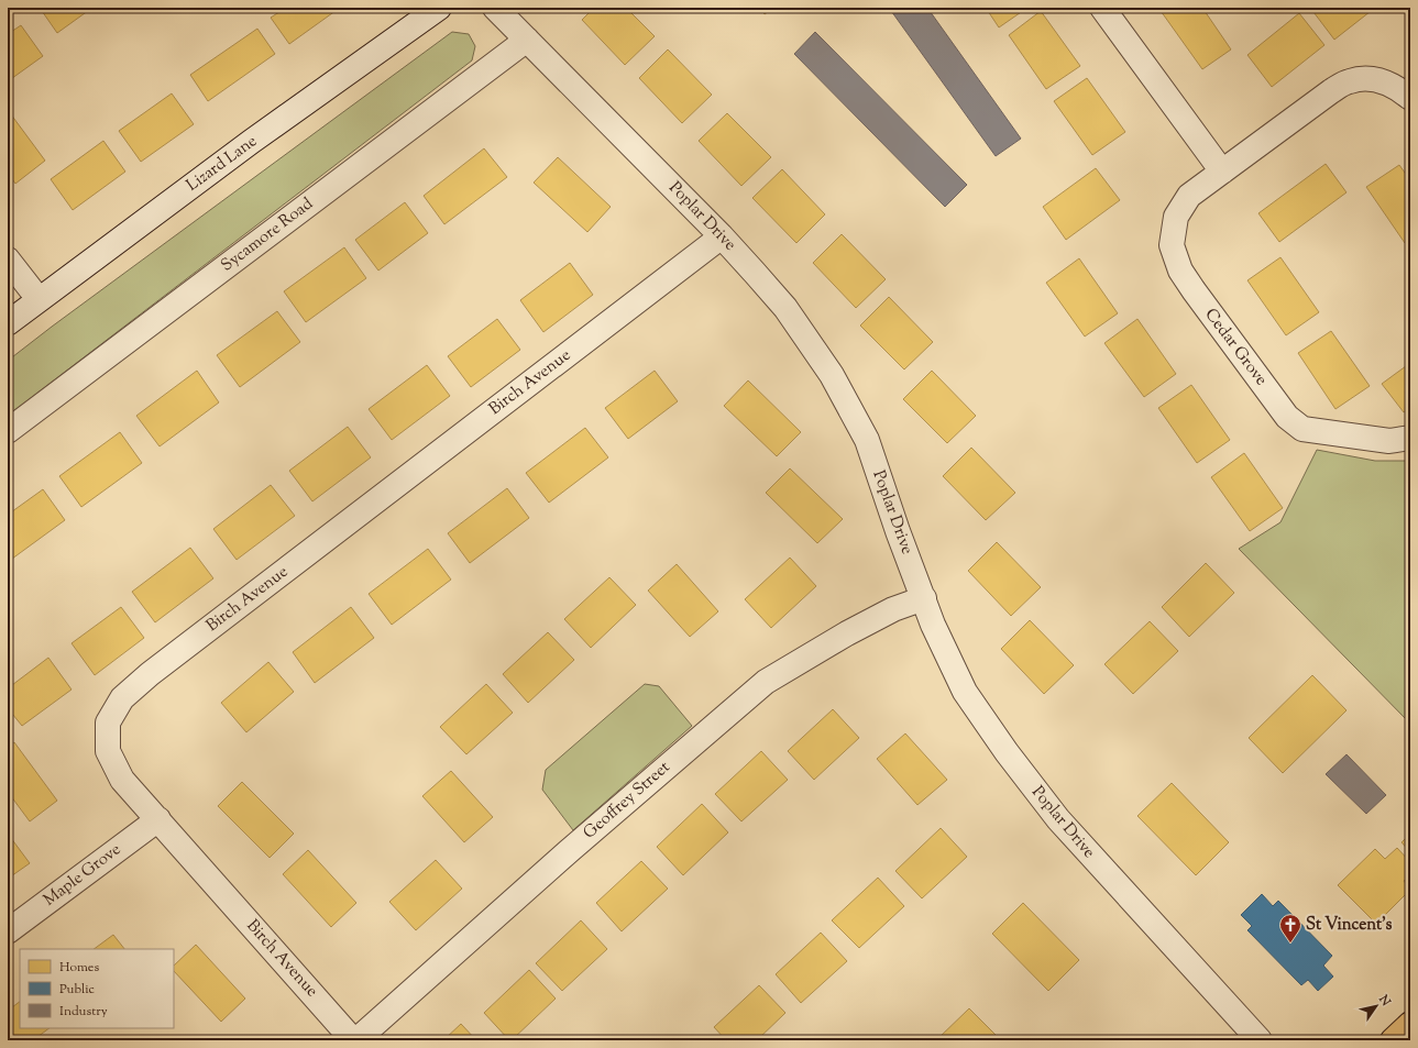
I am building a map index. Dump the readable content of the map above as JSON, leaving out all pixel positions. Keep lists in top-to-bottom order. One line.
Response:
{"streets":{"street":["Lizard Lane","Poplar Drive","Sycamore Road","Cedar Grove","Birch Avenue","Geoffrey Street","Maple Grove"]},"crossings":[["Poplar Drive","Sycamore Road"],["Poplar Drive","Birch Avenue"],["Poplar Drive","Geoffrey Street"],["Birch Avenue","Geoffrey Street"],["Birch Avenue","Maple Grove"]],"places":{"church":["St Vincent’s"]},"legend":["Homes","Public","Industry"],"north":"top right"}
